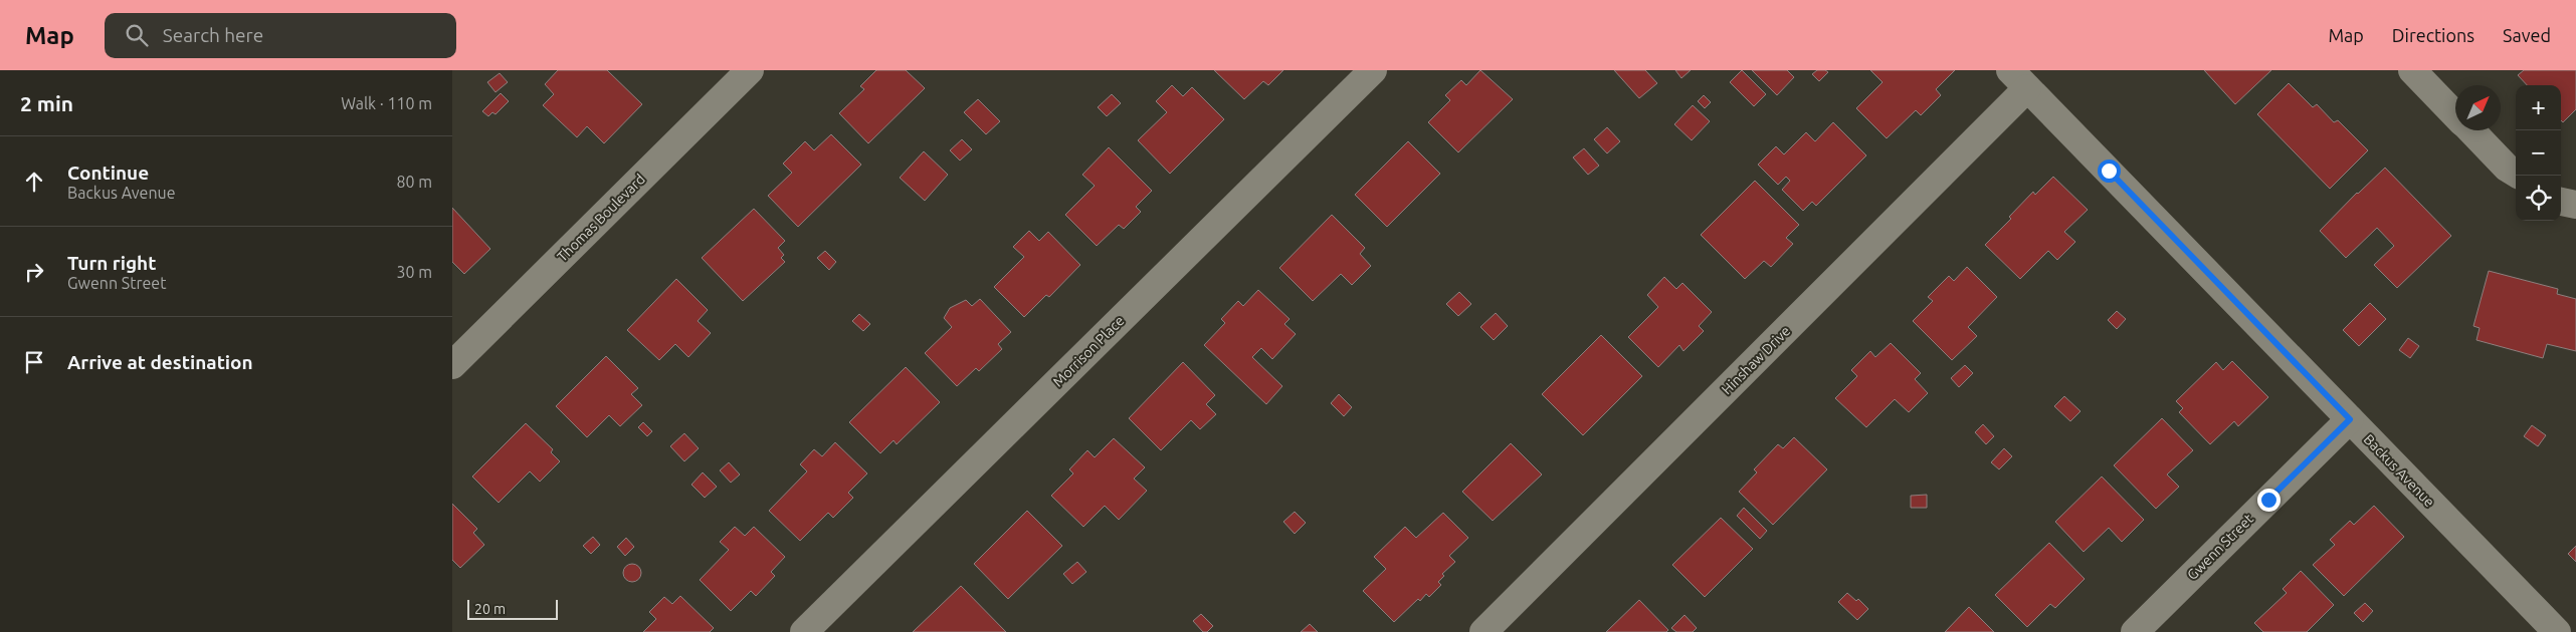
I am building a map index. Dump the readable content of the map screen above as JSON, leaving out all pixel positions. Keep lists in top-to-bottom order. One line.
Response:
{"streets":{"street":["Thomas Boulevard","Morrison Place","Hinshaw Drive","Backus Avenue","Gwenn Street"]},"crossings":[["Hinshaw Drive","Backus Avenue"],["Backus Avenue","Gwenn Street"]],"scale_bar":"20 m","north":"top right","page":{"header":"Map","search":"Search here","nav":["Map","Directions","Saved"],"heading":["2 min","Walk · 110 m"],"map_buttons":["+","−"],"list":[["Continue","Backus Avenue","80 m"],["Turn right","Gwenn Street","30 m"],"Arrive at destination"],"scale":"20 m"}}
